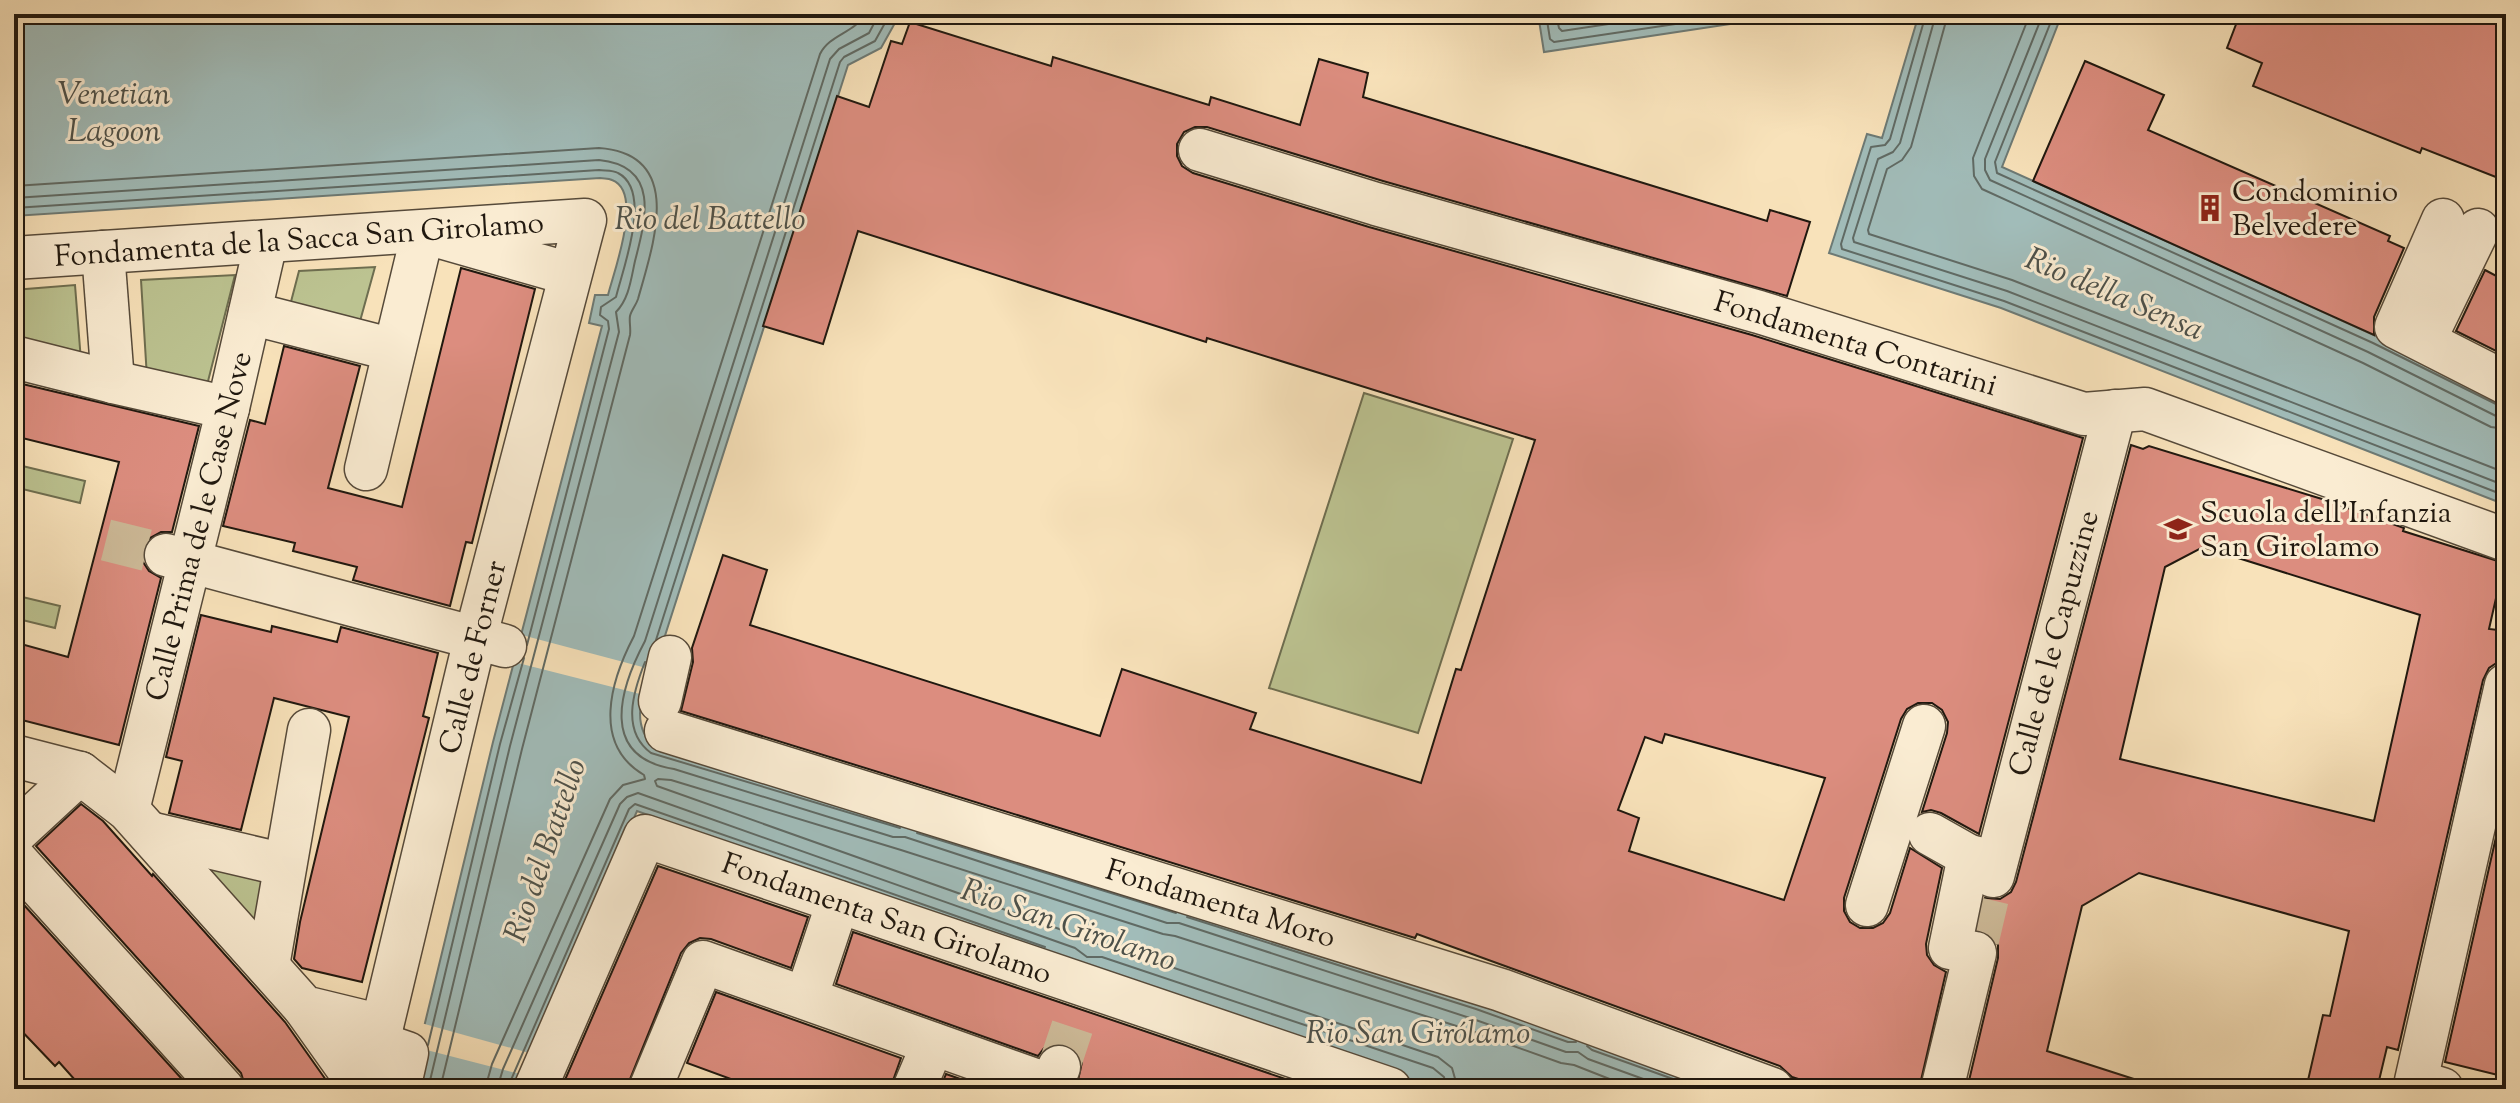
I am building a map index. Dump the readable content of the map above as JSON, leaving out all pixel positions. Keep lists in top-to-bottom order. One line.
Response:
{"streets":{"street":["Fondamenta de la Sacca San Girolamo","Fondamenta Contarini","Calle Prima de le Case Nove","Calle de le Capuzzine","Calle de Forner","Fondamenta Moro","Fondamenta San Girolamo"]},"crossings":[["Fondamenta de la Sacca San Girolamo","Calle Prima de le Case Nove"],["Fondamenta de la Sacca San Girolamo","Calle de Forner"],["Fondamenta Contarini","Calle de le Capuzzine"]],"water":["Venetian Lagoon","Rio del Battello","Rio della Sensa","Rio San Girolamo","Rio San Girólamo"],"places":{"building":["Condominio Belvedere"],"school or university":["Scuola dell'Infanzia San Girolamo"]}}
